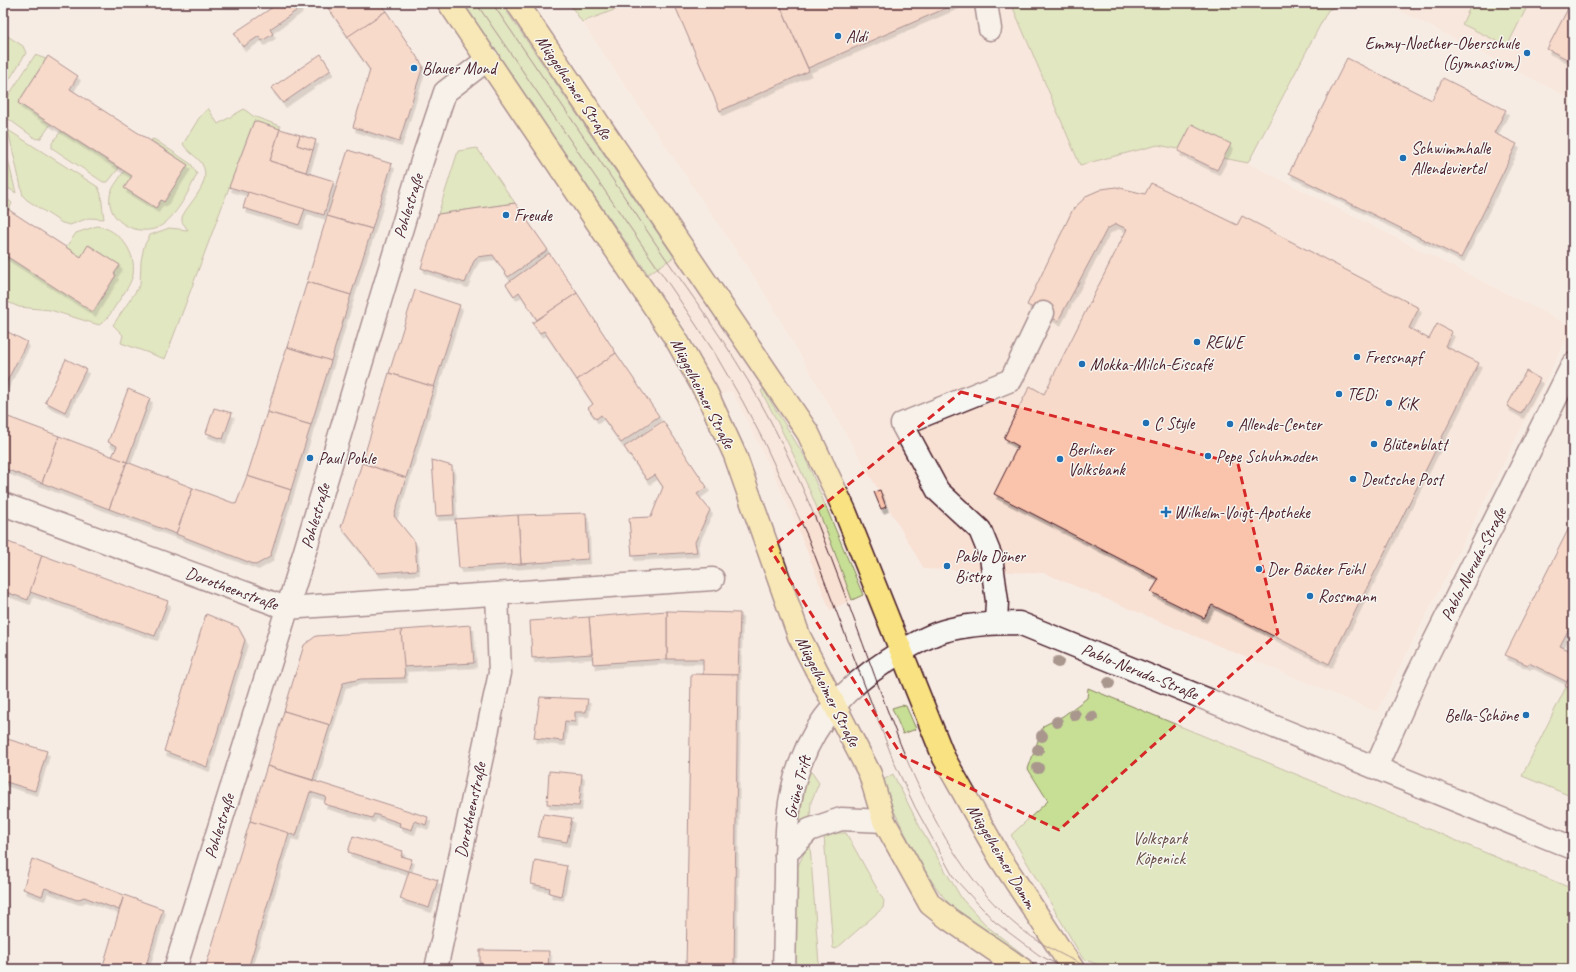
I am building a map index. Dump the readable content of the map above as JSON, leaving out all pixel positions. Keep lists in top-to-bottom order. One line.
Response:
{"streets":{"main road":["Müggelheimer Straße","Müggelheimer Damm"],"street":["Pohlestraße","Pablo-Neruda-Straße","Dorotheenstraße","Grüne Trift"]},"crossings":[["Müggelheimer Straße","Pohlestraße"],["Müggelheimer Straße","Pablo-Neruda-Straße"],["Müggelheimer Straße","Grüne Trift"],["Müggelheimer Straße","Müggelheimer Damm"],["Pohlestraße","Dorotheenstraße"],["Pablo-Neruda-Straße","Grüne Trift"]],"parks":["Volkspark Köpenick"],"places":{"other":["Aldi","Emmy-Noether-Oberschule (Gymnasium)","Blauer Mond","Schwimmhalle Allendeviertel","Freude","REWE","Fressnapf","Mokka-Milch-Eiscafé","TEDi","KiK","C Style","Allende-Center","Blütenblatt","Pepe Schuhmoden","Paul Pohle","Berliner Volksbank","Deutsche Post","Pablo Döner Bistro","Der Bäcker Feihl","Rossmann","Bella-Schöne"],"health":["Wilhelm-Voigt-Apotheke"]}}
